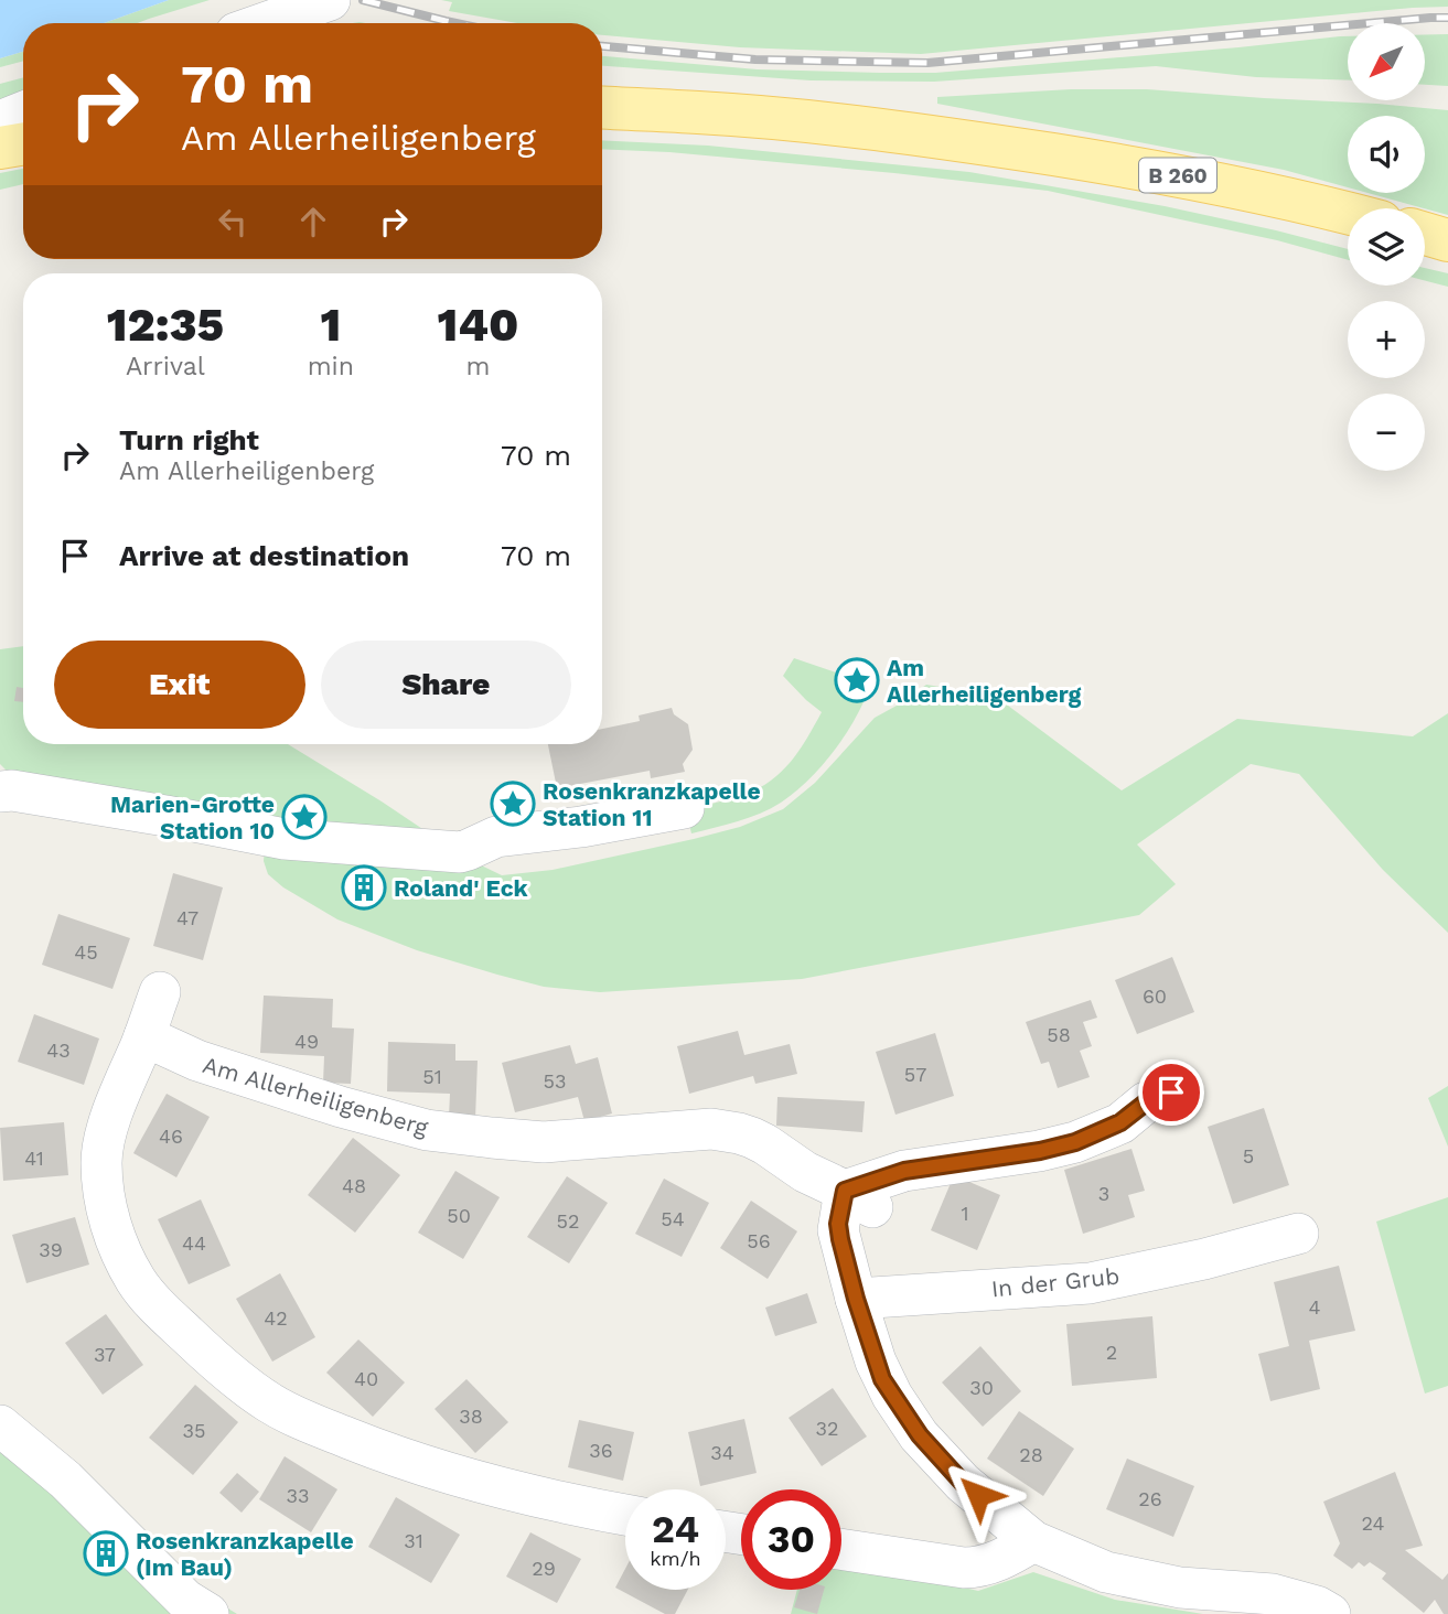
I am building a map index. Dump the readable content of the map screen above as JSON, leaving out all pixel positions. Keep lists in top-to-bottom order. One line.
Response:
{"streets":{"main road":["B 260"],"street":["Am Allerheiligenberg","In der Grub"]},"places":{"place":["Am Allerheiligenberg","Rosenkranzkapelle Station 11","Marien-Grotte Station 10"],"building":["Roland' Eck","Rosenkranzkapelle (Im Bau)"]},"house_numbers":["47","45","60","58","49","43","57","51","53","46","5","41","48","3","1","50","54","52","56","44","39","4","42","2","37","40","30","38","32","35","36","34","28","33","26","24","31","29"],"north":"bottom left","page":{"map_buttons":["+","−"],"turn":["70 m","Am Allerheiligenberg"],"eta":["12:35","Arrival","1","min","140","m"],"list":[{"name":"Turn right","note":"Am Allerheiligenberg","value":"70 m"},{"name":"Arrive at destination","value":"70 m"}],"buttons":["Exit","Share"],"speed":"24 km/h","limit":"30"}}
